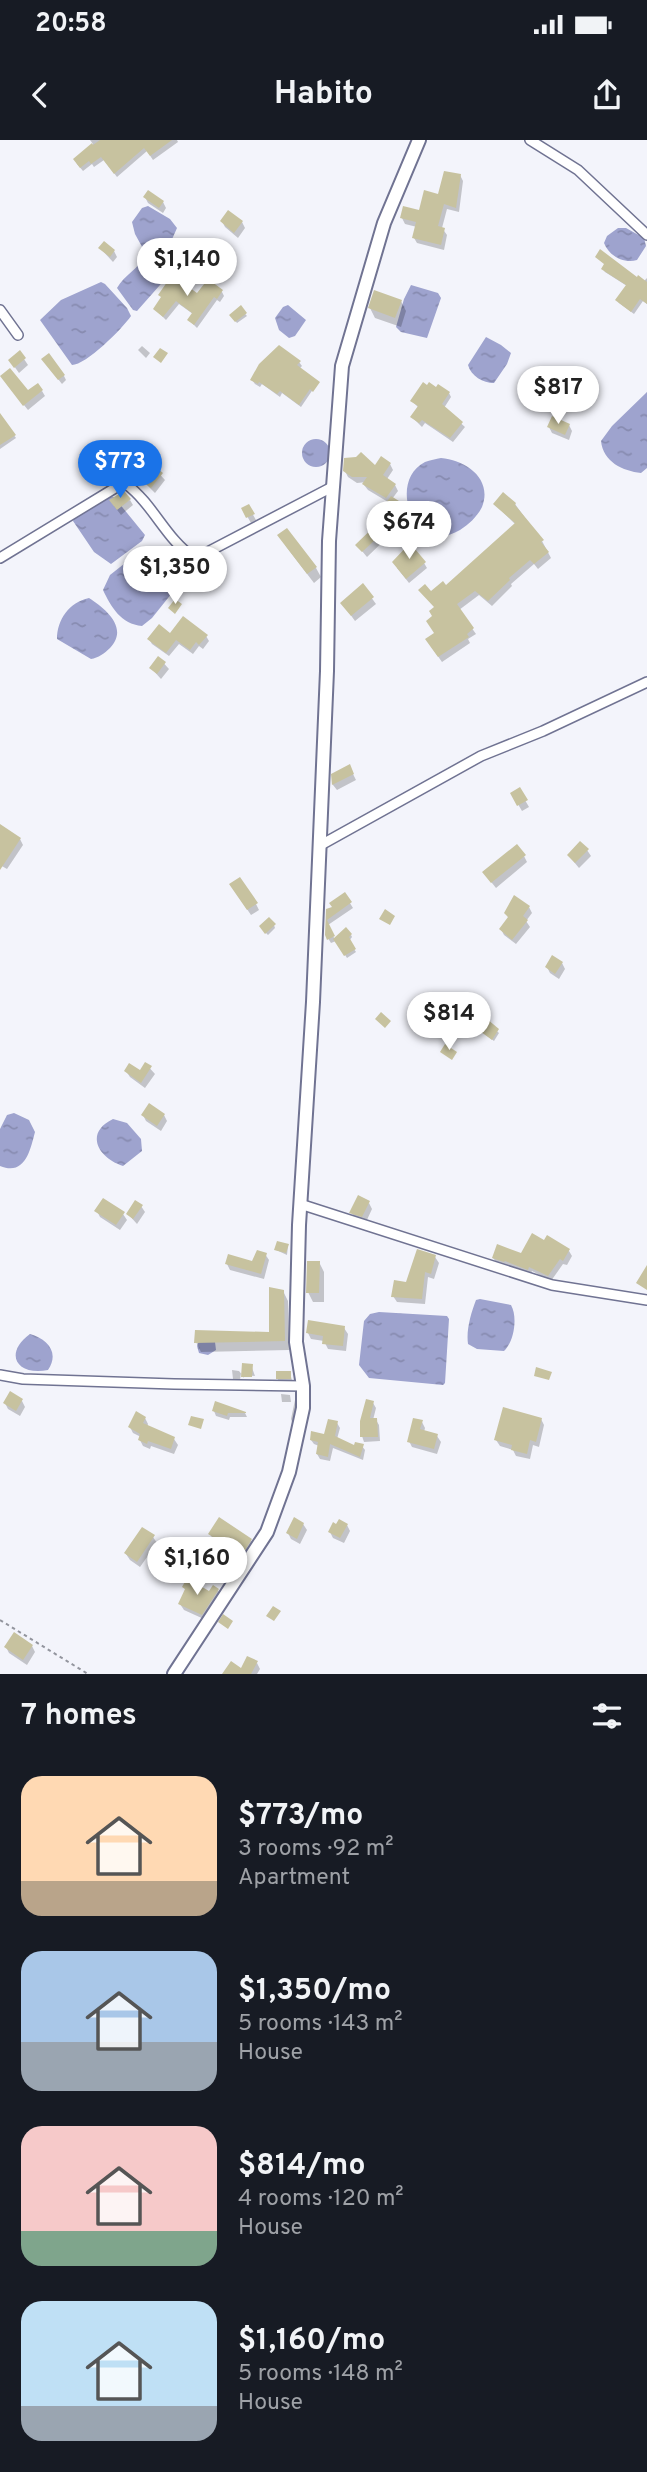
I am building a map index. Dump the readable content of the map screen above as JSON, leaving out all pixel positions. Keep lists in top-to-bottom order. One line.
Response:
{"page":{"status":"20:58","header":"Habito","price":["$1,140","$817","$773","$674","$1,350","$814","$1,160"],"heading":"7 homes","list":[{"name":"$773/mo","note":"3 rooms · 92 m² · Apartment"},{"name":"$1,350/mo","note":"5 rooms · 143 m² · House"},{"name":"$814/mo","note":"4 rooms · 120 m² · House"},{"name":"$1,160/mo","note":"5 rooms · 148 m² · House"}]}}
